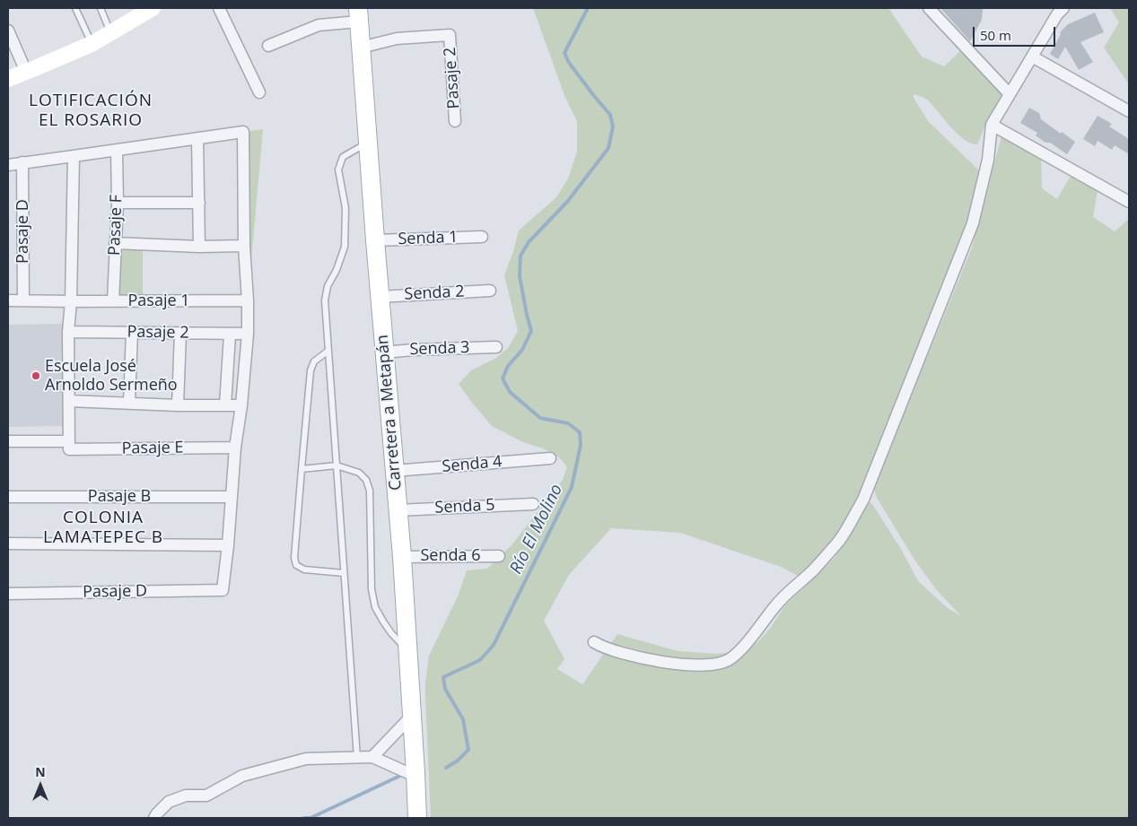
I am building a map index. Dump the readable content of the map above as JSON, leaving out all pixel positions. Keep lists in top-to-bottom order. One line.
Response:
{"streets":{"main road":["Carretera a Metapán"],"street":["Pasaje 2","Pasaje F","Pasaje D","Senda 1","Senda 2","Pasaje 1","Senda 3","Pasaje E","Senda 4","Pasaje B","Senda 5","Senda 6"]},"crossings":[["Pasaje 2","Carretera a Metapán"],["Pasaje F","Pasaje 1"],["Pasaje D","Pasaje 1"],["Senda 1","Carretera a Metapán"],["Senda 2","Carretera a Metapán"],["Senda 3","Carretera a Metapán"],["Carretera a Metapán","Senda 4"],["Carretera a Metapán","Senda 5"],["Carretera a Metapán","Senda 6"]],"districts":["LOTIFICACIÓN EL ROSARIO","COLONIA LAMATEPEC B"],"water":["Río El Molino"],"places":["Escuela José Arnoldo Sermeño"],"scale_bar":"50 m","north":"top"}
